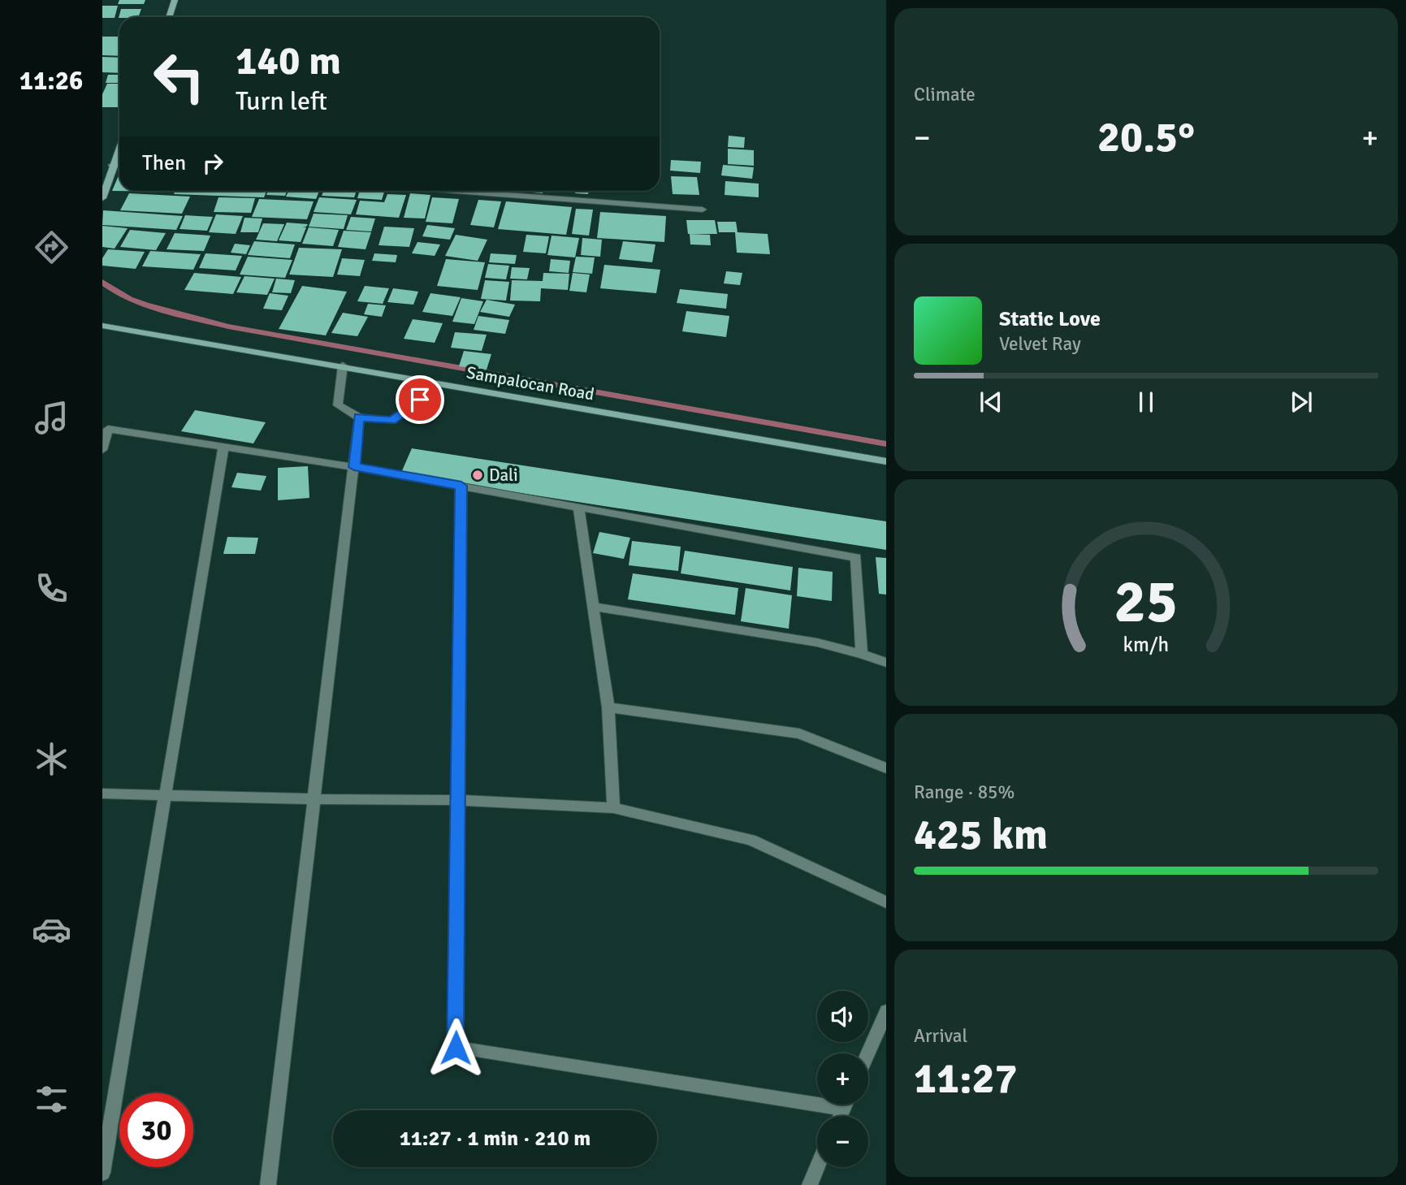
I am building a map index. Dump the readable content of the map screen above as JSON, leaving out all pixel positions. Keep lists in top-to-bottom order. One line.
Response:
{"streets":{"main road":["Sampalocan Road"]},"places":["Dali"],"page":{"tabs":"11:26","tile":["Climate",["Range · 85%","425 km"],["Arrival","11:27"]],"turn":["140 m","Turn left"],"heat":["−","20.5°","+"],"then":"Then","song":["Static Love","Velvet Ray"],"map_buttons":["+","−"],"limit":"30","trip":"11:27 · 1 min · 210 m","gauge":["25","km/h"]}}
